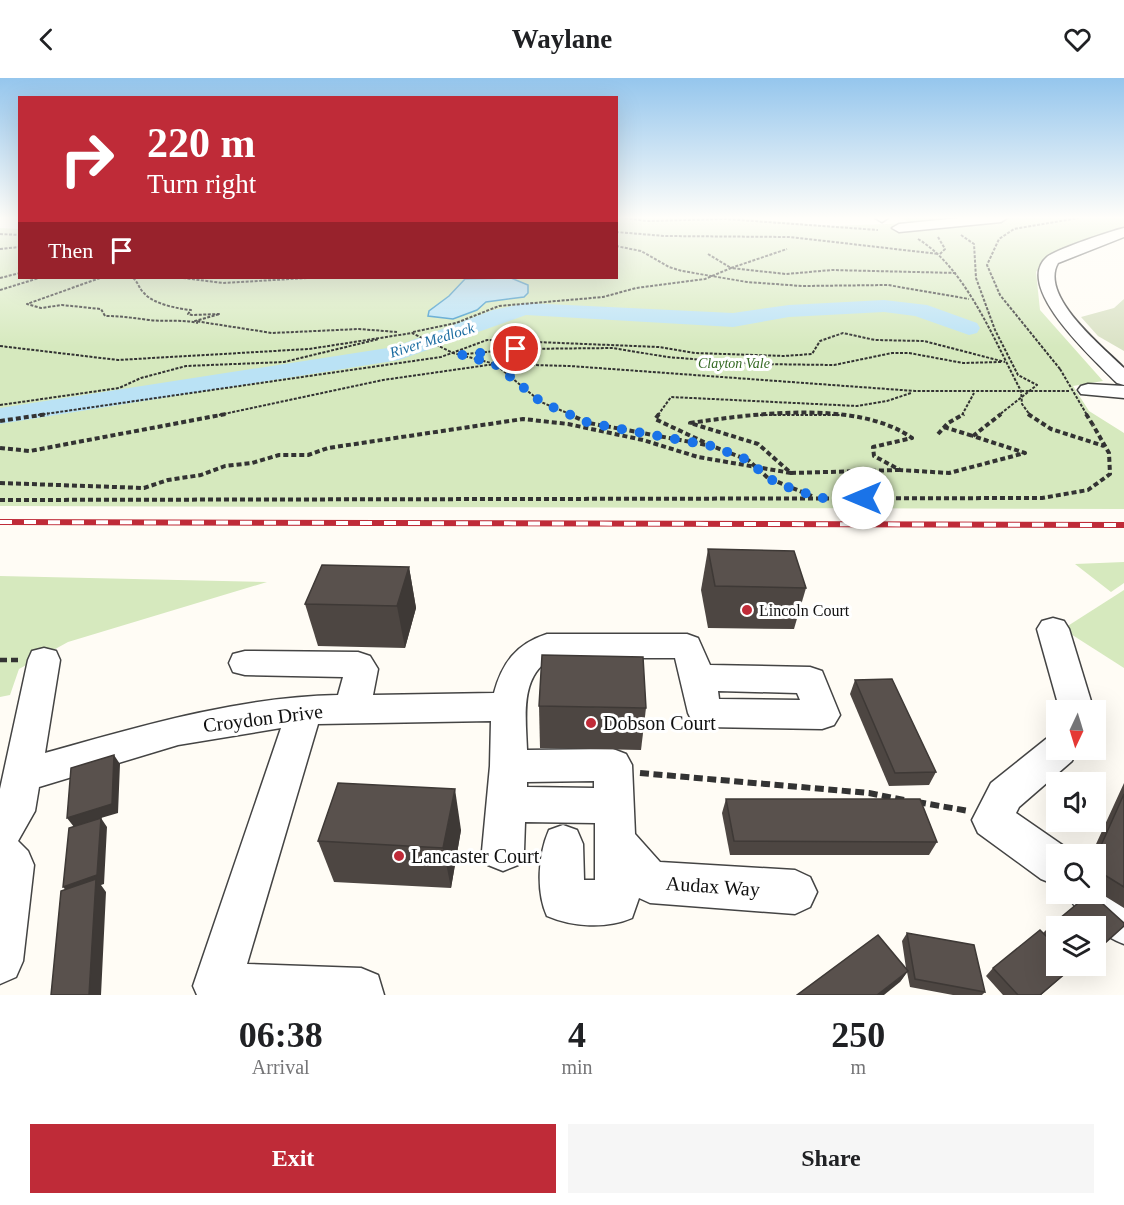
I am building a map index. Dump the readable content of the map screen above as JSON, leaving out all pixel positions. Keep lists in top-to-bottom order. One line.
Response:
{"streets":{"street":["Croydon Drive","Audax Way"]},"water":["River Medlock"],"parks":["Clayton Vale"],"places":["Lincoln Court","Dobson Court","Lancaster Court"],"north":"bottom","page":{"header":"Waylane","turn":["220 m","Turn right"],"then":"Then","eta":["06:38","Arrival","4","min","250","m"],"buttons":["Exit","Share"]}}
